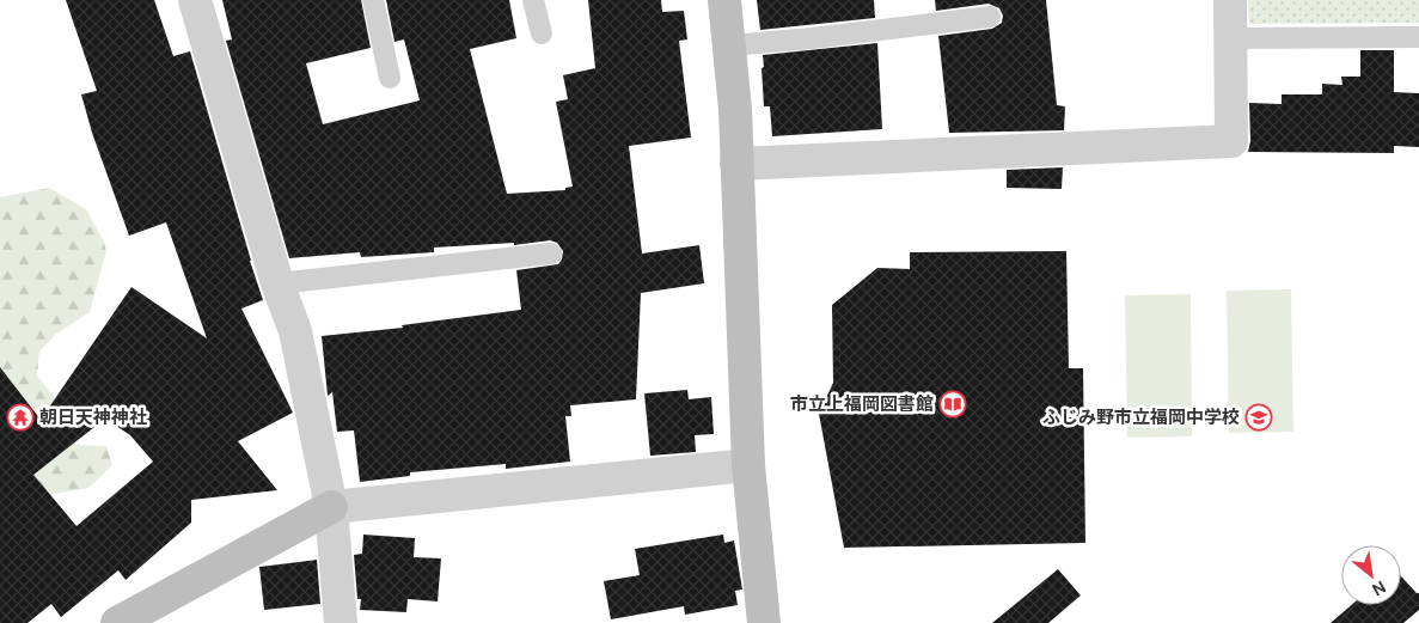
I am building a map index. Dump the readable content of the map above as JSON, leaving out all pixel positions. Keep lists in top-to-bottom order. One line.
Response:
{"places":{"library":["市立上福岡図書館"],"temple":["朝日天神神社"],"school or university":["ふじみ野市立福岡中学校"]},"north":"bottom right"}
